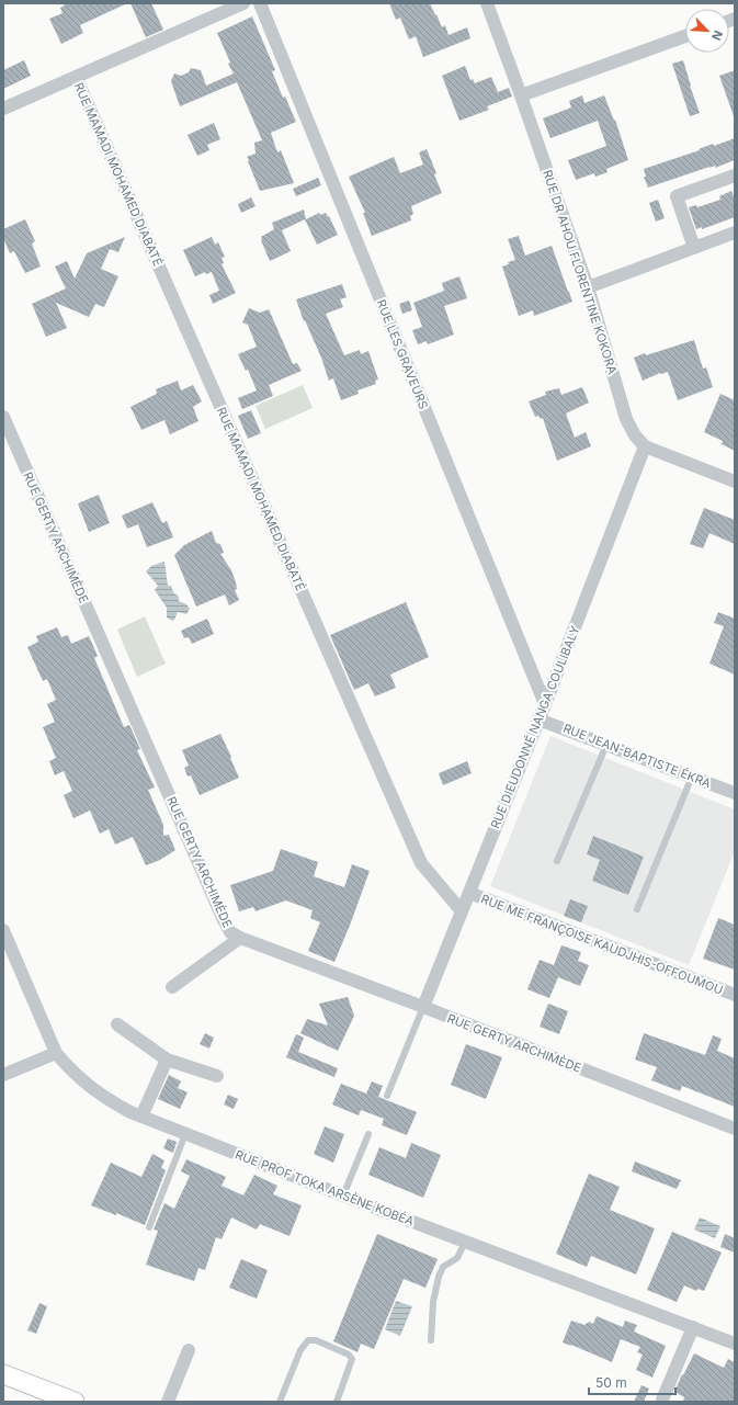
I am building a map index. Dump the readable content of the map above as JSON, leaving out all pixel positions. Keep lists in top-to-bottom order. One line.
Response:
{"streets":{"street":["RUE MAMADI MOHAMED DIABATÉ","RUE DR AHOU FLORENTINE KOKORA","RUE LES GRAVEURS","RUE GERTY ARCHIMÈDE","RUE DIEUDONNÉ NANGA COULIBALY","RUE JEAN-BAPTISTE ÉKRA","RUE ME FRANÇOISE KAUDJHIS-OFFOUMOU","RUE PROF TOKA ARSÈNE KOBÉA"]},"crossings":[["RUE MAMADI MOHAMED DIABATÉ","RUE DIEUDONNÉ NANGA COULIBALY"],["RUE DR AHOU FLORENTINE KOKORA","RUE DIEUDONNÉ NANGA COULIBALY"],["RUE LES GRAVEURS","RUE DIEUDONNÉ NANGA COULIBALY"],["RUE GERTY ARCHIMÈDE","RUE DIEUDONNÉ NANGA COULIBALY"],["RUE DIEUDONNÉ NANGA COULIBALY","RUE JEAN-BAPTISTE ÉKRA"],["RUE DIEUDONNÉ NANGA COULIBALY","RUE ME FRANÇOISE KAUDJHIS-OFFOUMOU"]],"scale_bar":"50 m","north":"bottom right"}
